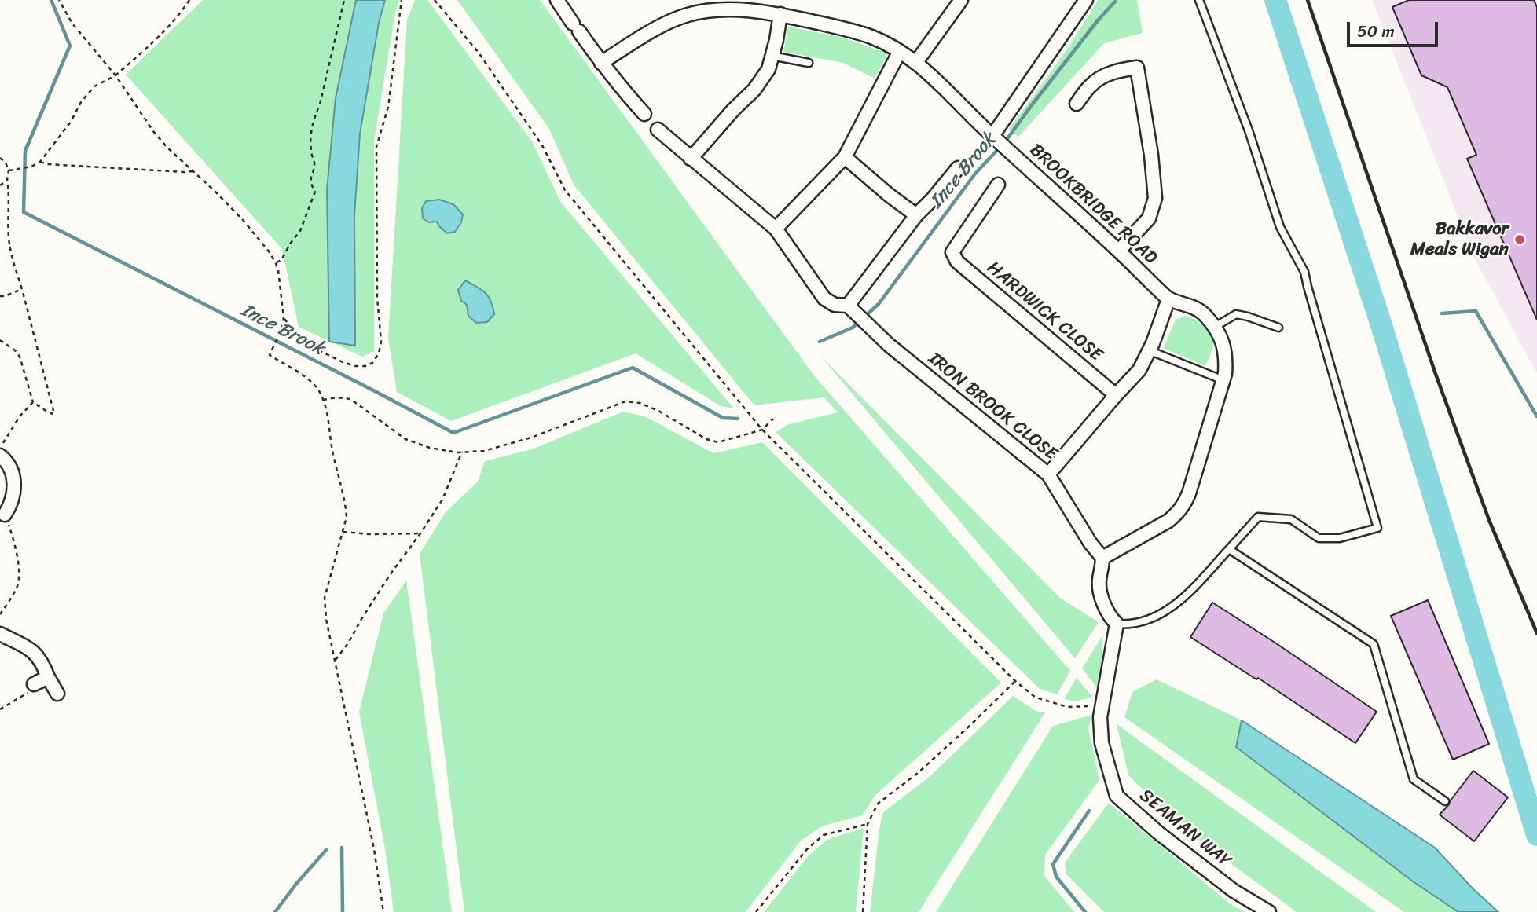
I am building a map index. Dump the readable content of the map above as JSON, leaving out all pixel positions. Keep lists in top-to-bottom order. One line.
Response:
{"streets":{"street":["BROOKBRIDGE ROAD","HARDWICK CLOSE","IRON BROOK CLOSE","SEAMAN WAY"]},"crossings":[["BROOKBRIDGE ROAD","IRON BROOK CLOSE"]],"water":["Ince Brook"],"places":["Bakkavor Meals Wigan"],"scale_bar":"50 m"}
